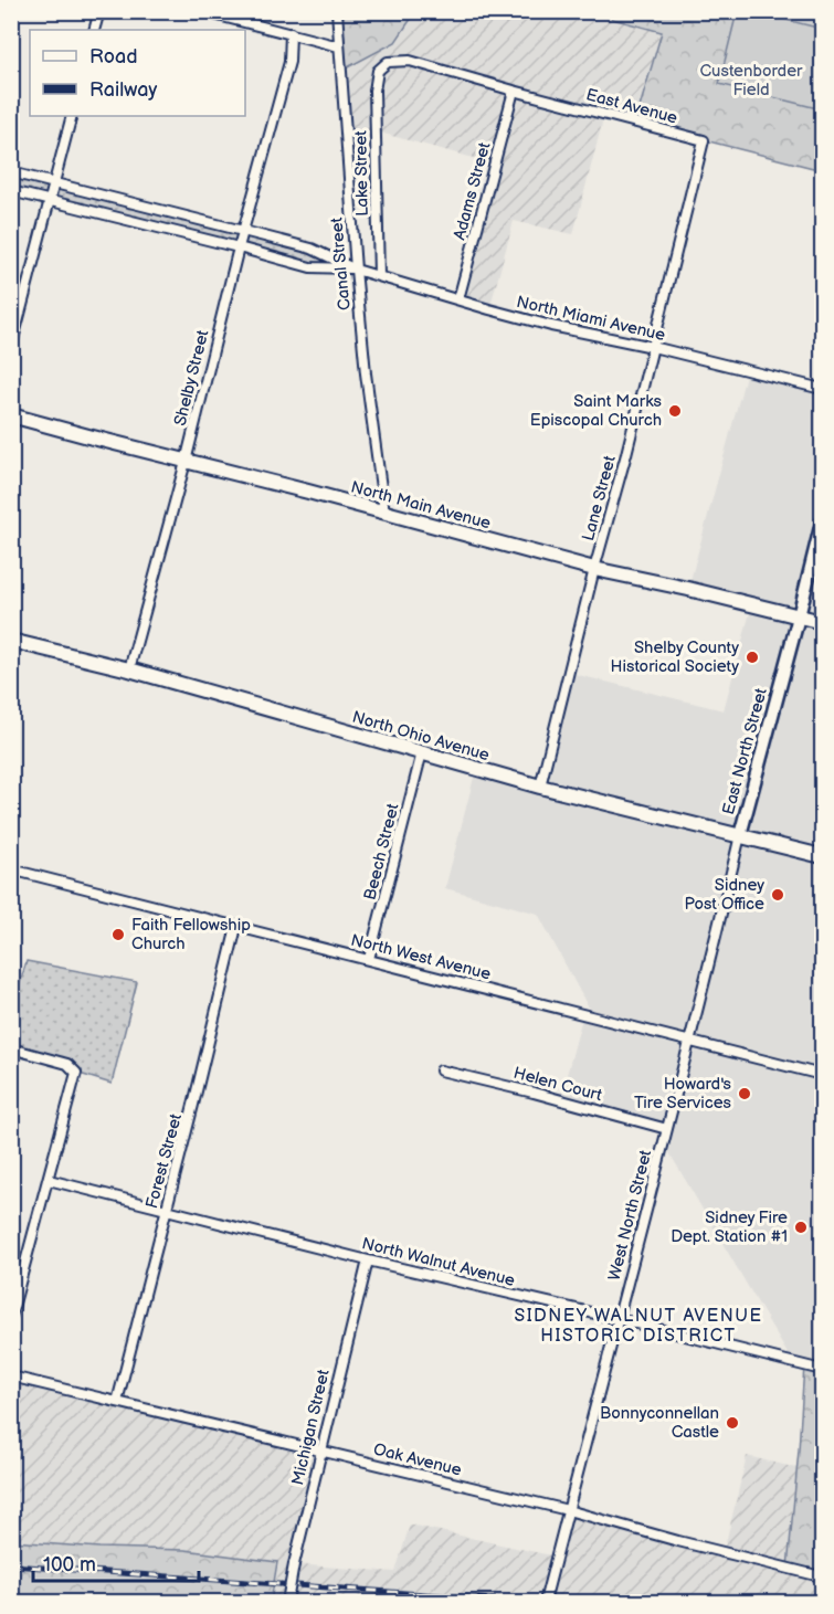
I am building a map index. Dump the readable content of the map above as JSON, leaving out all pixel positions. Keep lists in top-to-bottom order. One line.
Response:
{"streets":{"main road":["North Main Avenue","North Ohio Avenue","East North Street"],"street":["East Avenue","Lake Street","Adams Street","Canal Street","North Miami Avenue","Shelby Street","Lane Street","Beech Street","North West Avenue","Helen Court","Forest Street","West North Street","North Walnut Avenue","Michigan Street","Oak Avenue"]},"crossings":[["East Avenue","Lake Street"],["East Avenue","Adams Street"],["East Avenue","Lane Street"],["Lake Street","North Miami Avenue"],["Adams Street","North Miami Avenue"],["Canal Street","North Miami Avenue"],["Canal Street","North Main Avenue"],["North Miami Avenue","Shelby Street"],["North Miami Avenue","Lane Street"],["Shelby Street","North Main Avenue"],["Shelby Street","North Ohio Avenue"],["Lane Street","North Main Avenue"],["Lane Street","North Ohio Avenue"],["North Main Avenue","East North Street"],["North Ohio Avenue","East North Street"],["North Ohio Avenue","Beech Street"],["North Ohio Avenue","West North Street"],["East North Street","West North Street"],["Beech Street","North West Avenue"],["North West Avenue","Forest Street"],["North West Avenue","West North Street"],["Helen Court","West North Street"],["Forest Street","North Walnut Avenue"],["Forest Street","Oak Avenue"],["West North Street","North Walnut Avenue"],["West North Street","Oak Avenue"],["North Walnut Avenue","Michigan Street"],["Michigan Street","Oak Avenue"]],"districts":["SIDNEY WALNUT AVENUE HISTORIC DISTRICT"],"parks":["Custenborder Field"],"places":["Saint Marks Episcopal Church","Shelby County Historical Society","Sidney Post Office","Faith Fellowship Church","Howard's Tire Services","Sidney Fire Dept. Station #1","Bonnyconnellan Castle"],"legend":["Road","Railway"],"scale_bar":"100 m"}
